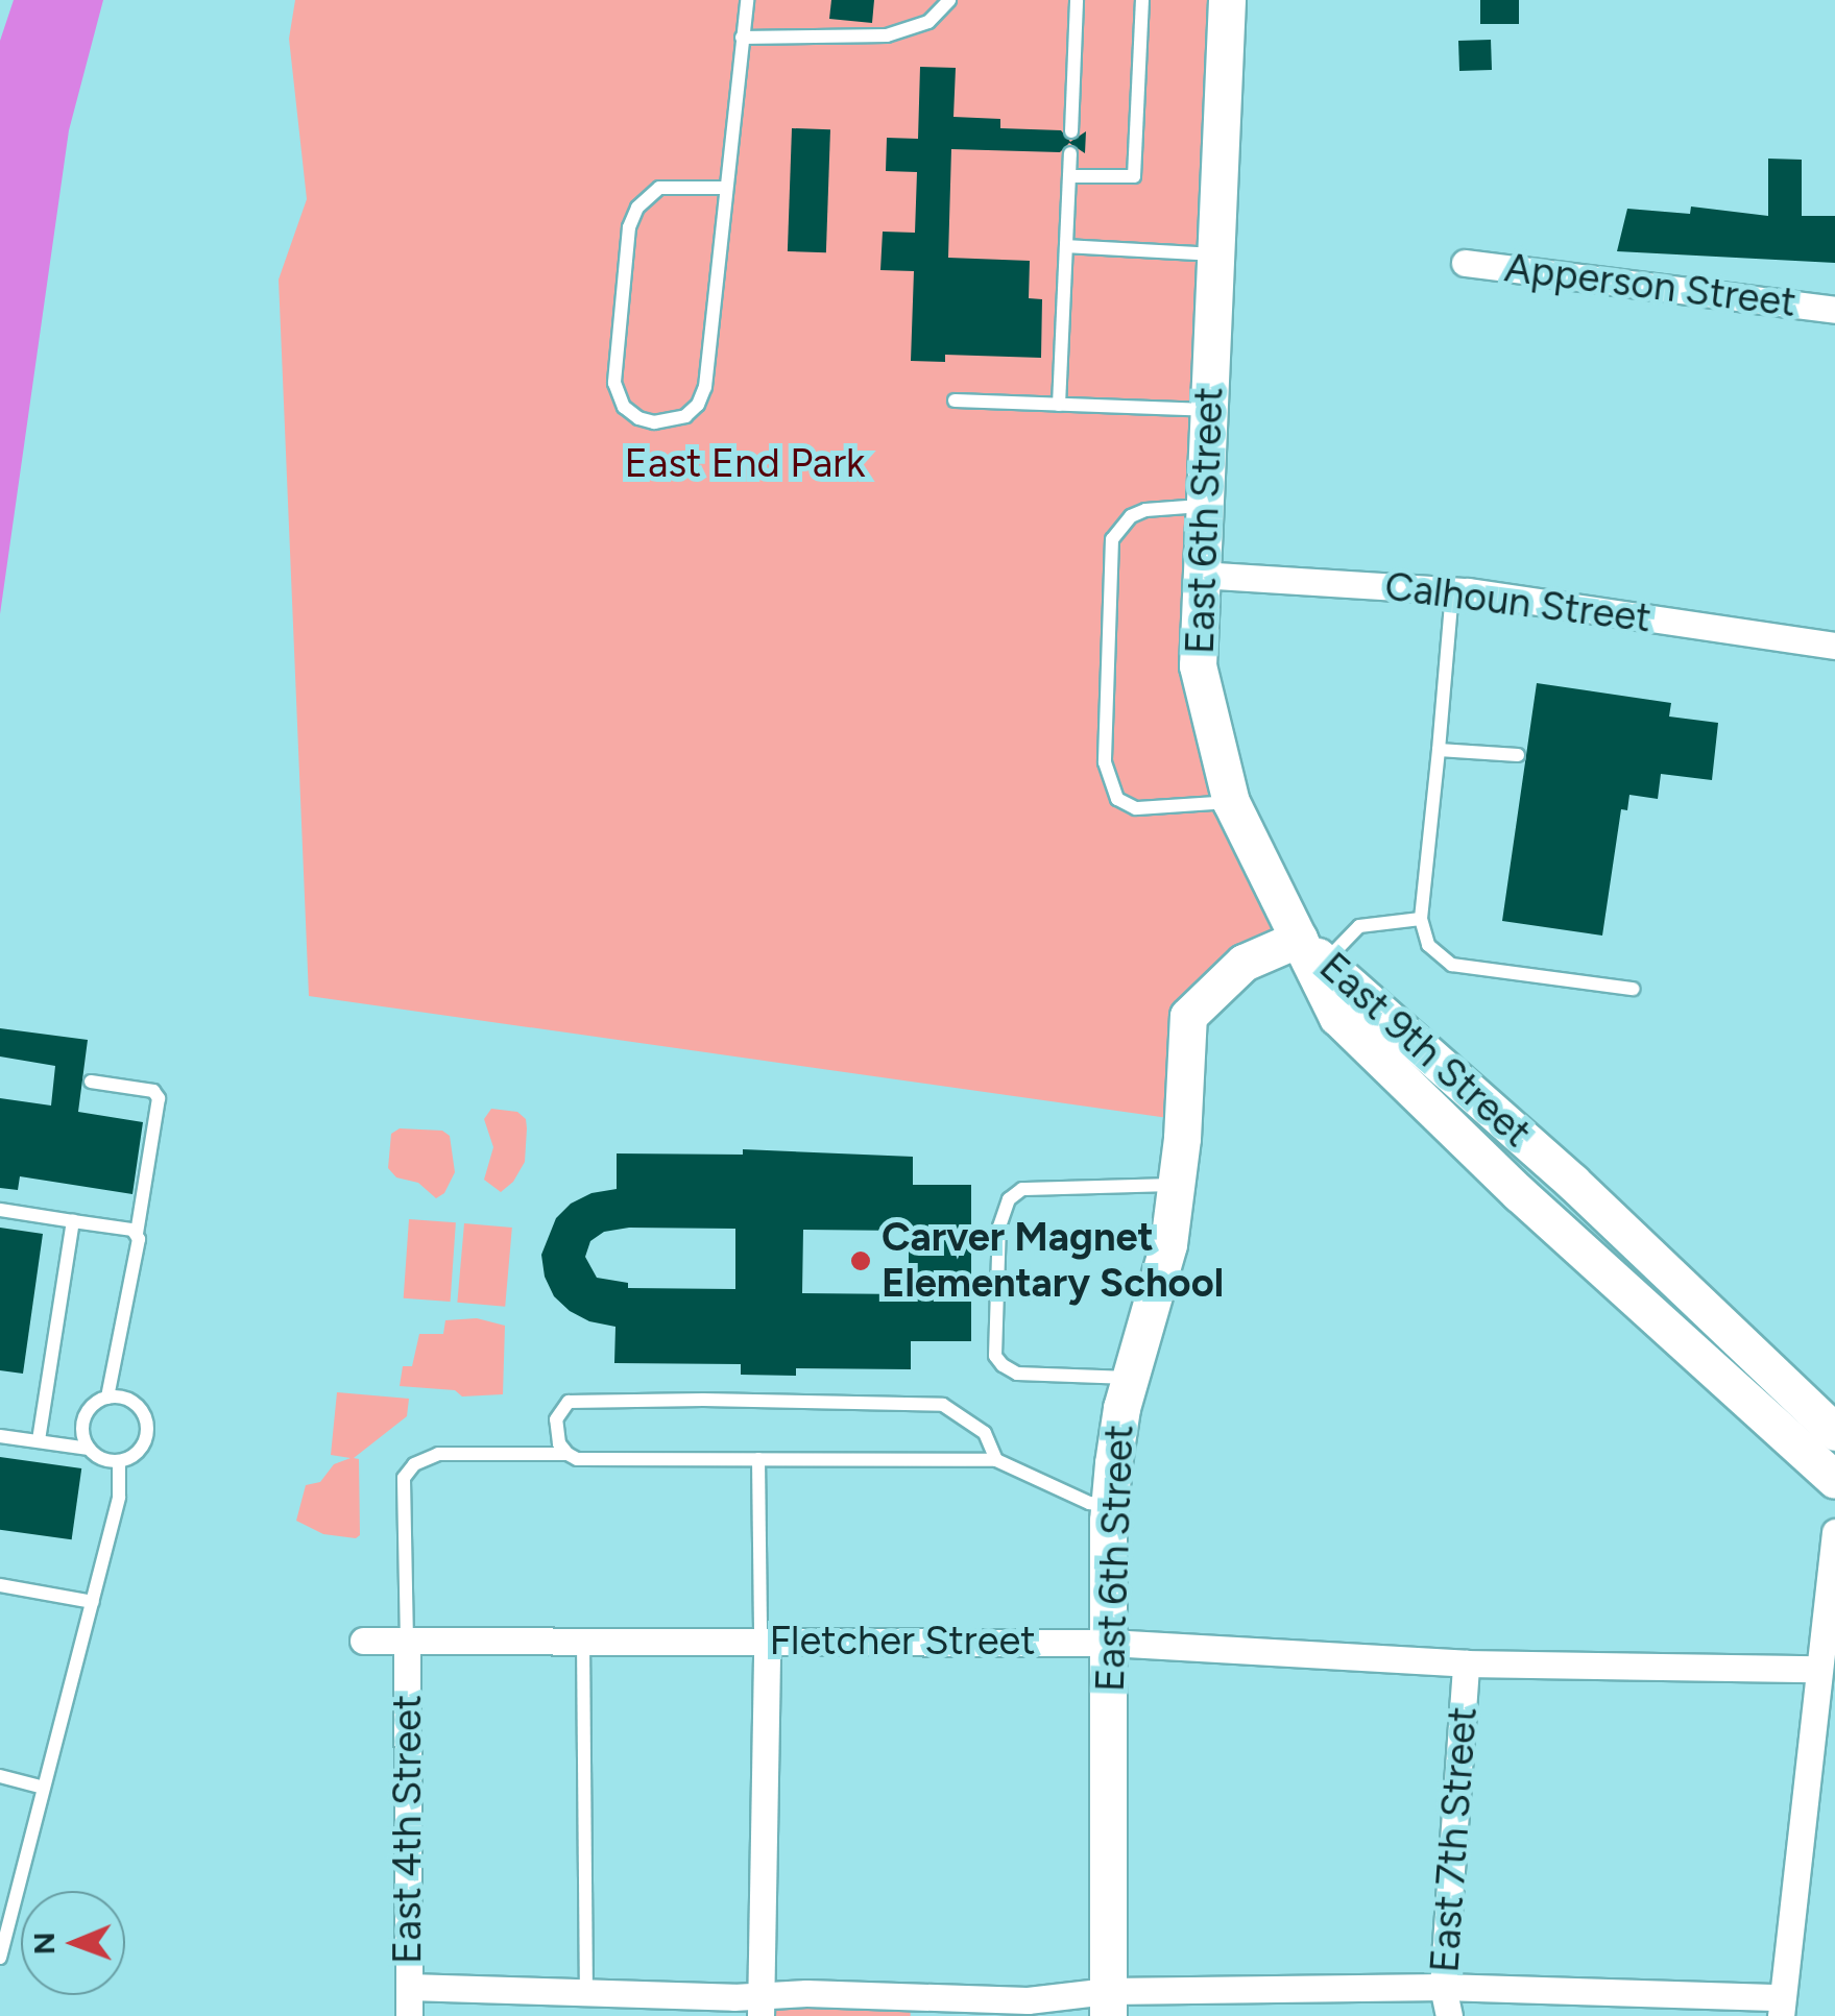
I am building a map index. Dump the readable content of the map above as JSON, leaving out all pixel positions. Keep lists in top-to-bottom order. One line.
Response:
{"streets":{"main road":["East 6th Street","East 9th Street"],"street":["Apperson Street","Calhoun Street","Fletcher Street","East 4th Street","East 7th Street"]},"crossings":[["East 6th Street","Calhoun Street"],["East 6th Street","East 9th Street"],["East 6th Street","Fletcher Street"],["Fletcher Street","East 4th Street"],["Fletcher Street","East 7th Street"]],"parks":["East End Park"],"places":["Carver Magnet Elementary School"],"north":"left"}
